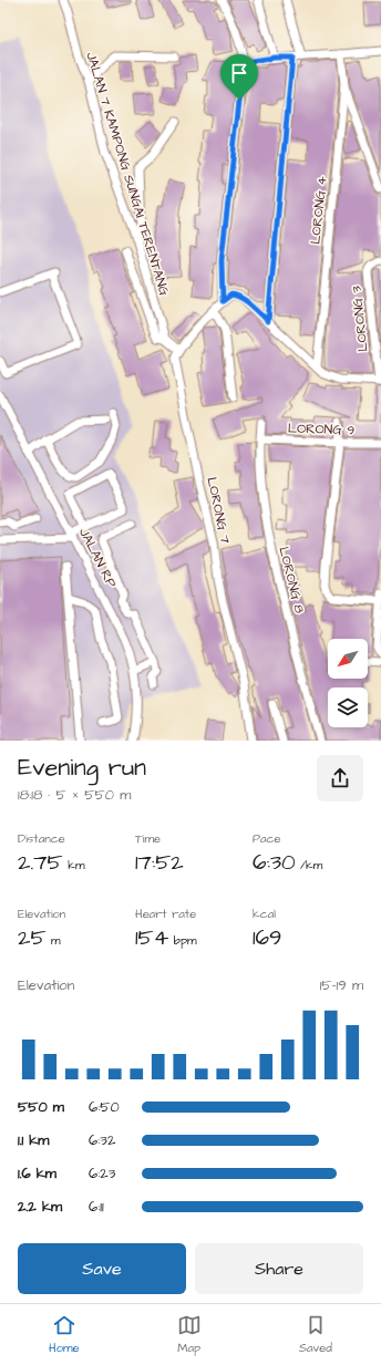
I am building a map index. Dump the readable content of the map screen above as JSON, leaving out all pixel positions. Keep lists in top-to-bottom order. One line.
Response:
{"streets":{"street":["JALAN 7 KAMPONG SUNGAI TERENTANG","LORONG 4","LORONG 3","LORONG 9","LORONG 7","JALAN RP","LORONG 8"]},"crossings":[["LORONG 9","LORONG 8"]],"north":"bottom left","page":{"heading":["Evening run","18:18 · 5 × 550 m"],"stats":[["Distance","2.75 km"],["Time","17:52"],["Pace","6:30 /km"],["Elevation","25 m"],["Heart rate","154 bpm"],["kcal","169"]],"chart":["Elevation","15–19 m"],"list":[{"name":"550 m","note":"6:50"},{"name":"1.1 km","note":"6:32"},{"name":"1.6 km","note":"6:23"},{"name":"2.2 km","note":"6:11"}],"buttons":["Save","Share"],"tabs":["Home","Map","Saved"]}}
